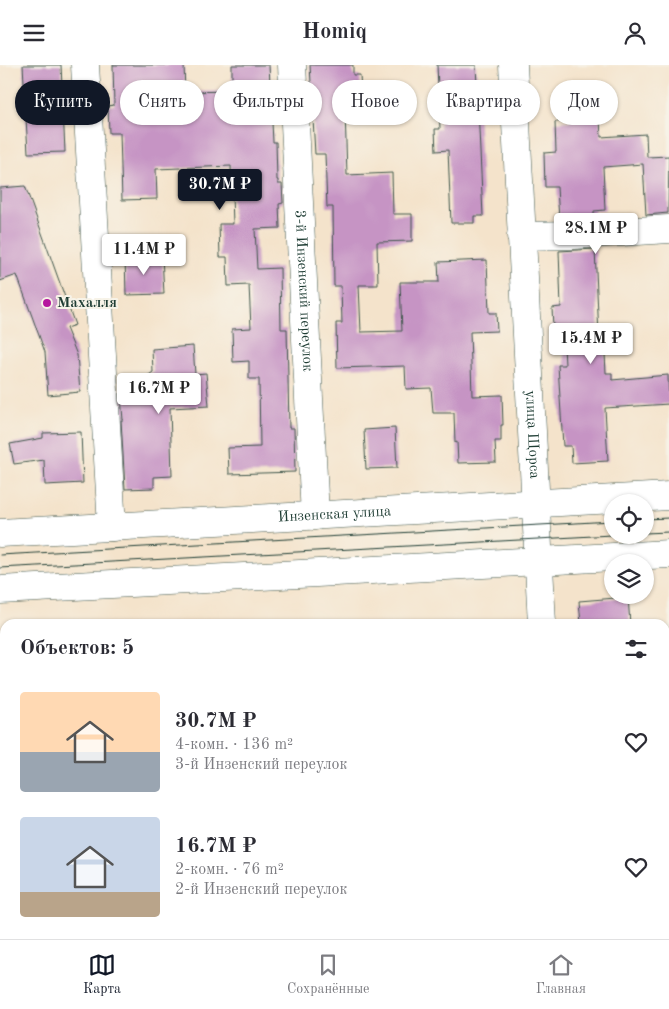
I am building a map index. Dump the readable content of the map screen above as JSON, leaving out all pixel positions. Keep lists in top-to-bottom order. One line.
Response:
{"streets":{"street":["3-й Инзенский переулок","улица Щорса","Инзенская улица"]},"crossings":[["3-й Инзенский переулок","Инзенская улица"],["улица Щорса","Инзенская улица"]],"places":["Махалля"],"page":{"header":"Homiq","chip":["Купить","Снять","Фильтры","Новое","Квартира","Дом"],"price":["30.7M ₽","28.1M ₽","11.4M ₽","15.4M ₽","16.7M ₽"],"heading":"Объектов: 5","list":[{"name":"30.7M ₽","note":"4-комн. · 136 m² · 3-й Инзенский переулок"},{"name":"16.7M ₽","note":"2-комн. · 76 m² · 2-й Инзенский переулок"}],"tabs":["Карта","Сохранённые","Главная"]}}
